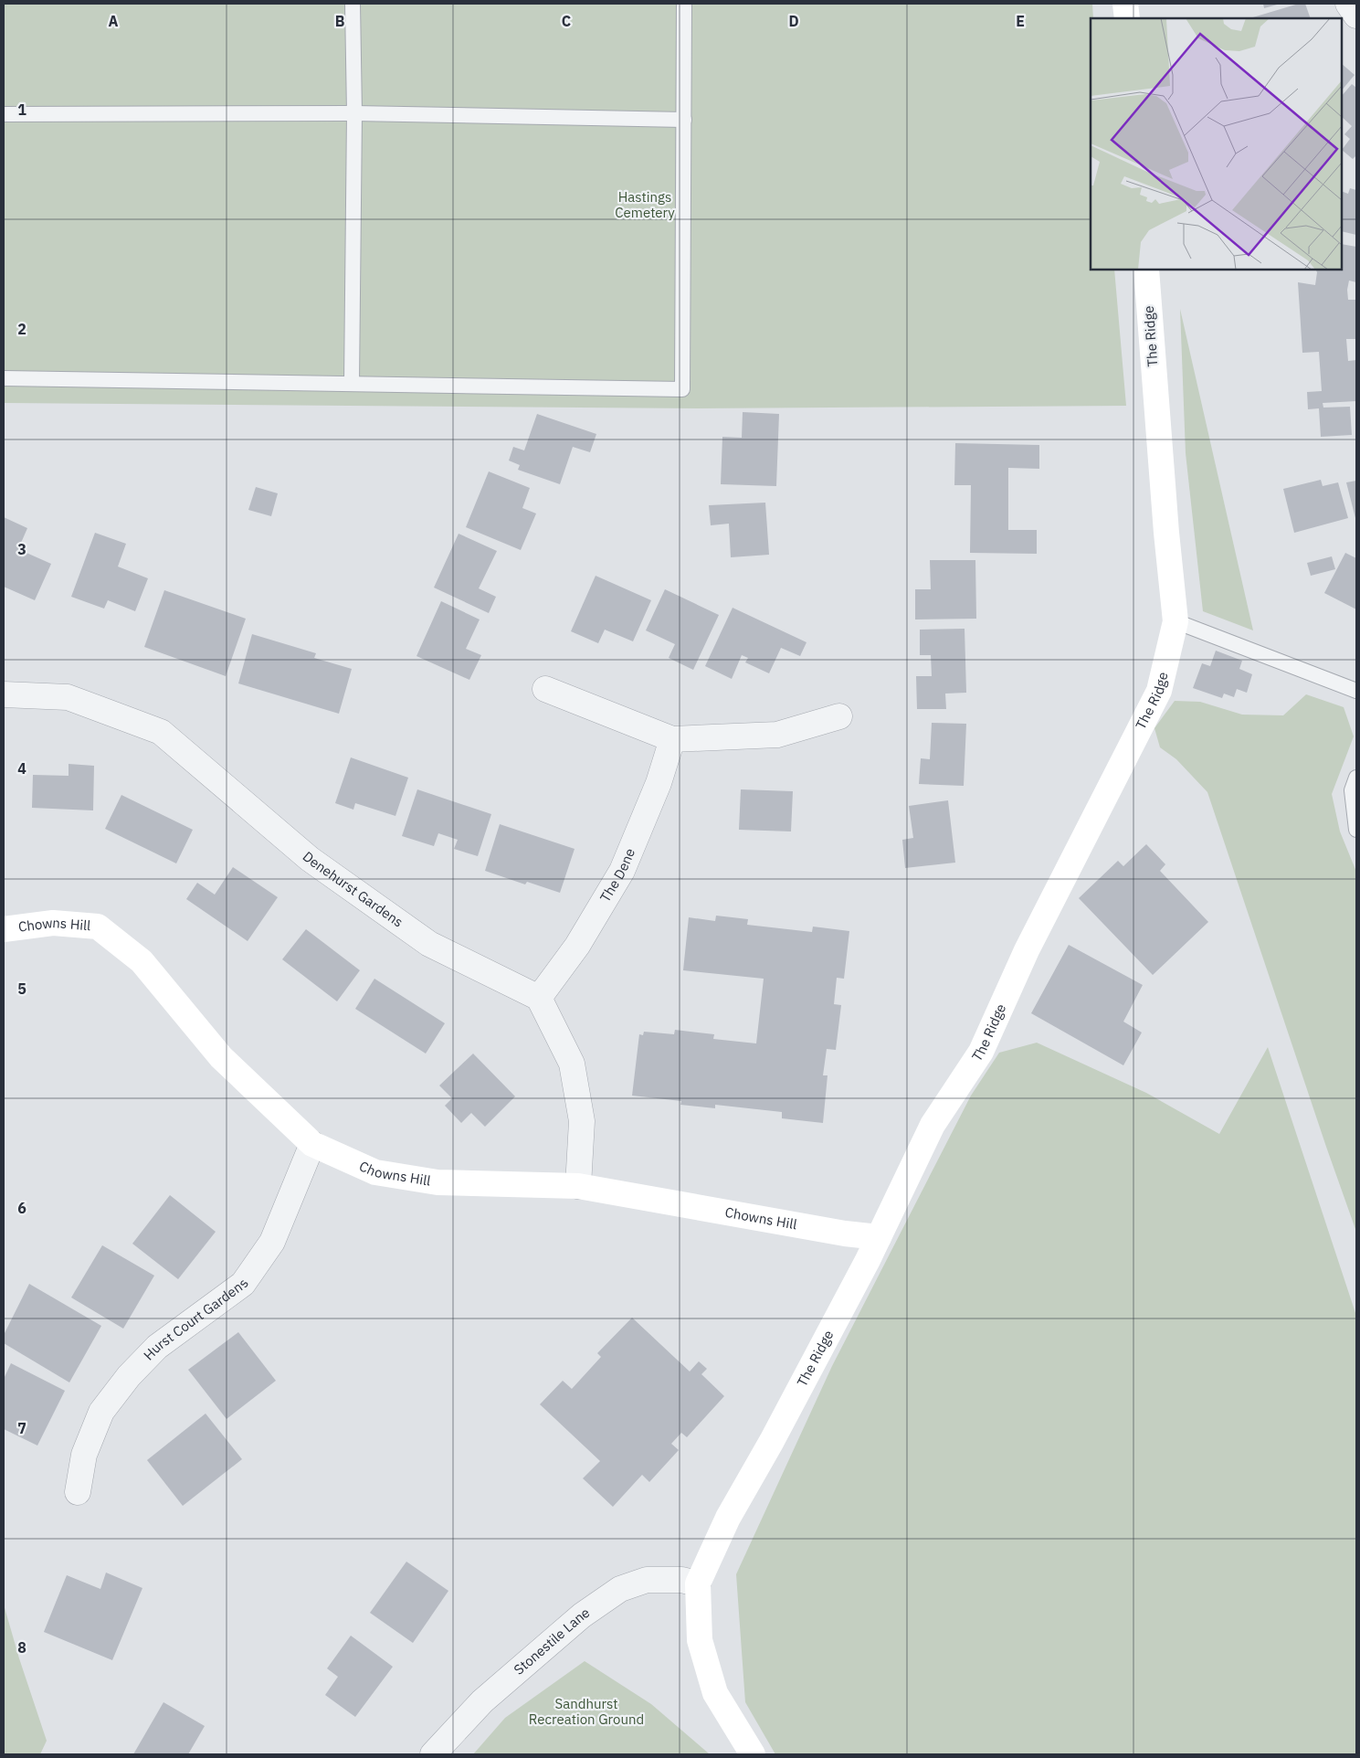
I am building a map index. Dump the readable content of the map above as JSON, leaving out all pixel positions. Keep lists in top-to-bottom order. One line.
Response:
{"streets":{"main road":["The Ridge","Chowns Hill"],"street":["The Dene","Denehurst Gardens","Hurst Court Gardens","Stonestile Lane"]},"crossings":[["The Ridge","Chowns Hill"],["The Ridge","Stonestile Lane"],["The Dene","Denehurst Gardens"],["Chowns Hill","Hurst Court Gardens"]],"parks":["Hastings Cemetery","Sandhurst Recreation Ground"],"grid":{"columns":["A","B","C","D","E"],"rows":["1","2","3","4","5","6","7","8"]}}
